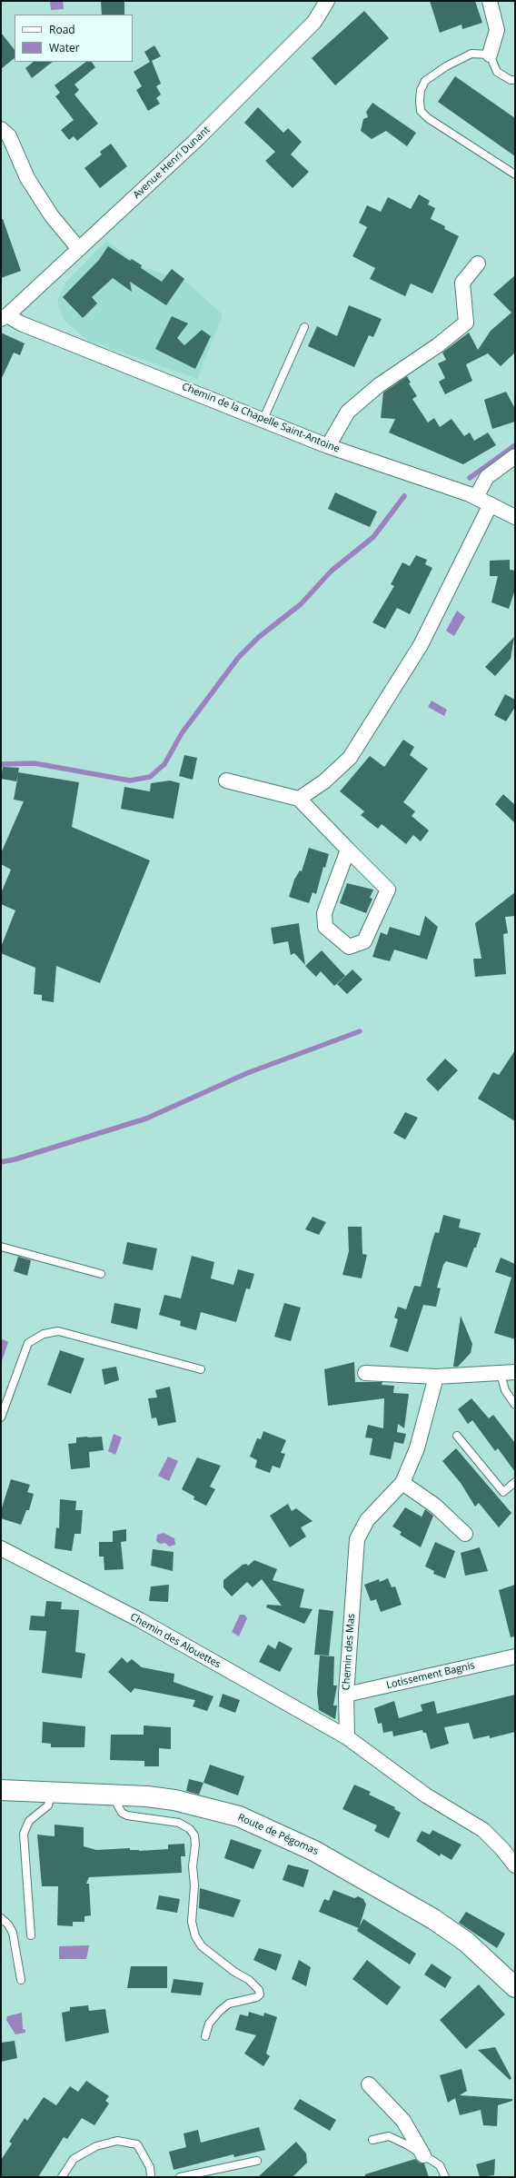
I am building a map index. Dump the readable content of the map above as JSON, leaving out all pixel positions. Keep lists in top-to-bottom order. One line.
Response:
{"streets":{"main road":["Route de Pégomas"],"street":["Avenue Henri Dunant","Chemin de la Chapelle Saint-Antoine","Chemin des Alouettes","Chemin des Mas","Lotissement Bagnis"]},"crossings":[["Avenue Henri Dunant","Chemin de la Chapelle Saint-Antoine"],["Chemin des Alouettes","Chemin des Mas"],["Chemin des Mas","Lotissement Bagnis"]],"legend":["Road","Water"]}
